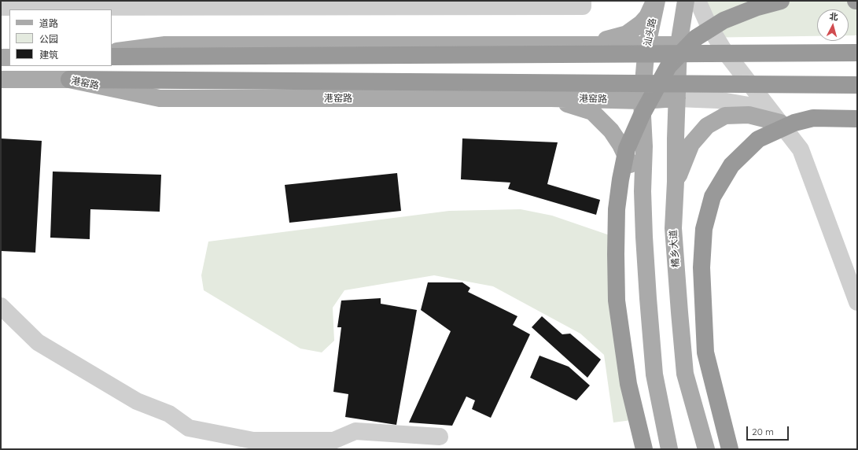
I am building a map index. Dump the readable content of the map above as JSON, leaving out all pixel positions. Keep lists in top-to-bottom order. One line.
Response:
{"streets":{"main road":["汕头路","港窑路","橘乡大道"]},"crossings":[["汕头路","港窑路"],["港窑路","橘乡大道"]],"legend":["道路","公园","建筑"],"scale_bar":"20 m","north":"top"}
